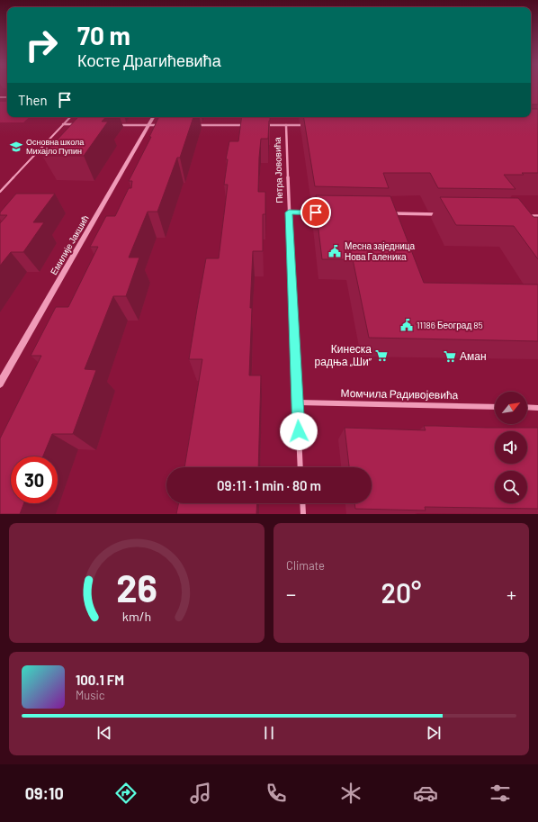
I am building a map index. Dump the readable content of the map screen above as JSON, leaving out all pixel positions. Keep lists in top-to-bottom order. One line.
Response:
{"streets":{"street":["Петра Јововића","Емилије Јакшић","Момчила Радивојевића"]},"crossings":[["Петра Јововића","Момчила Радивојевића"]],"places":{"school or university":["Основна школа Михајло Пупин"],"public building":["Месна заједница Нова Галеника","11186 Београд 85"],"supermarket":["Кинеска радња „Ши”","Аман"]},"north":"top right","page":{"turn":["70 m","Косте Драгићевића"],"then":"Then","limit":"30","trip":"09:11 · 1 min · 80 m","tile":"Climate","heat":["−","20°","+"],"song":["100.1 FM","Music"],"tabs":"09:10","gauge":["26","km/h"]}}
